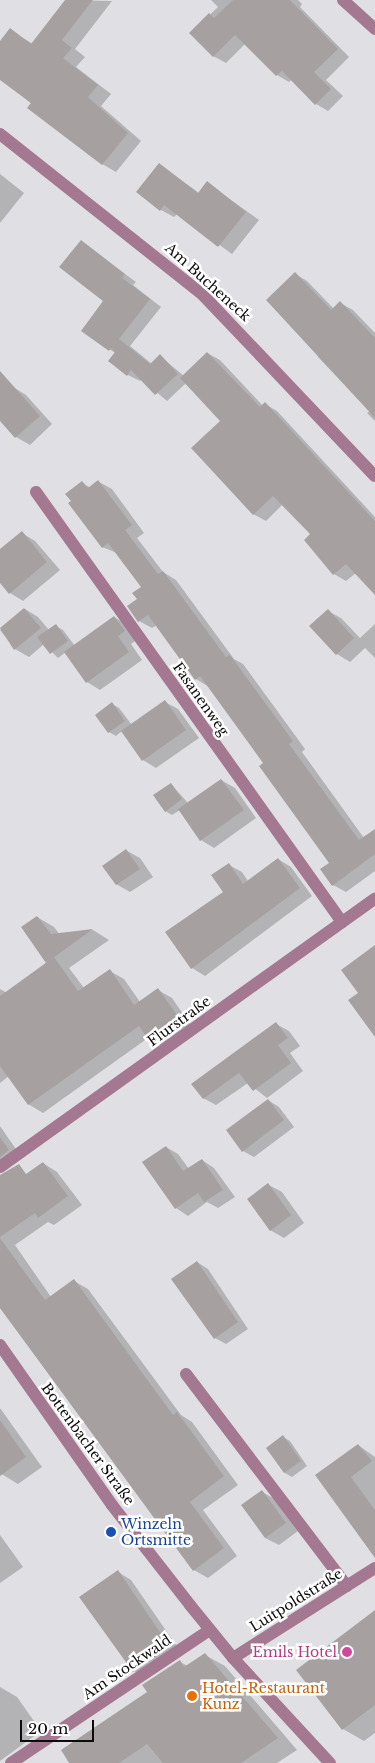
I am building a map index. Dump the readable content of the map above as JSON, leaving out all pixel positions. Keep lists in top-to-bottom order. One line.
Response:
{"streets":{"street":["Am Bucheneck","Fasanenweg","Flurstraße","Bottenbacher Straße","Luitpoldstraße","Am Stockwald"]},"crossings":[["Fasanenweg","Flurstraße"],["Bottenbacher Straße","Luitpoldstraße"],["Bottenbacher Straße","Am Stockwald"]],"places":["Winzeln Ortsmitte","Emils Hotel","Hotel-Restaurant Kunz"],"scale_bar":"20 m"}
